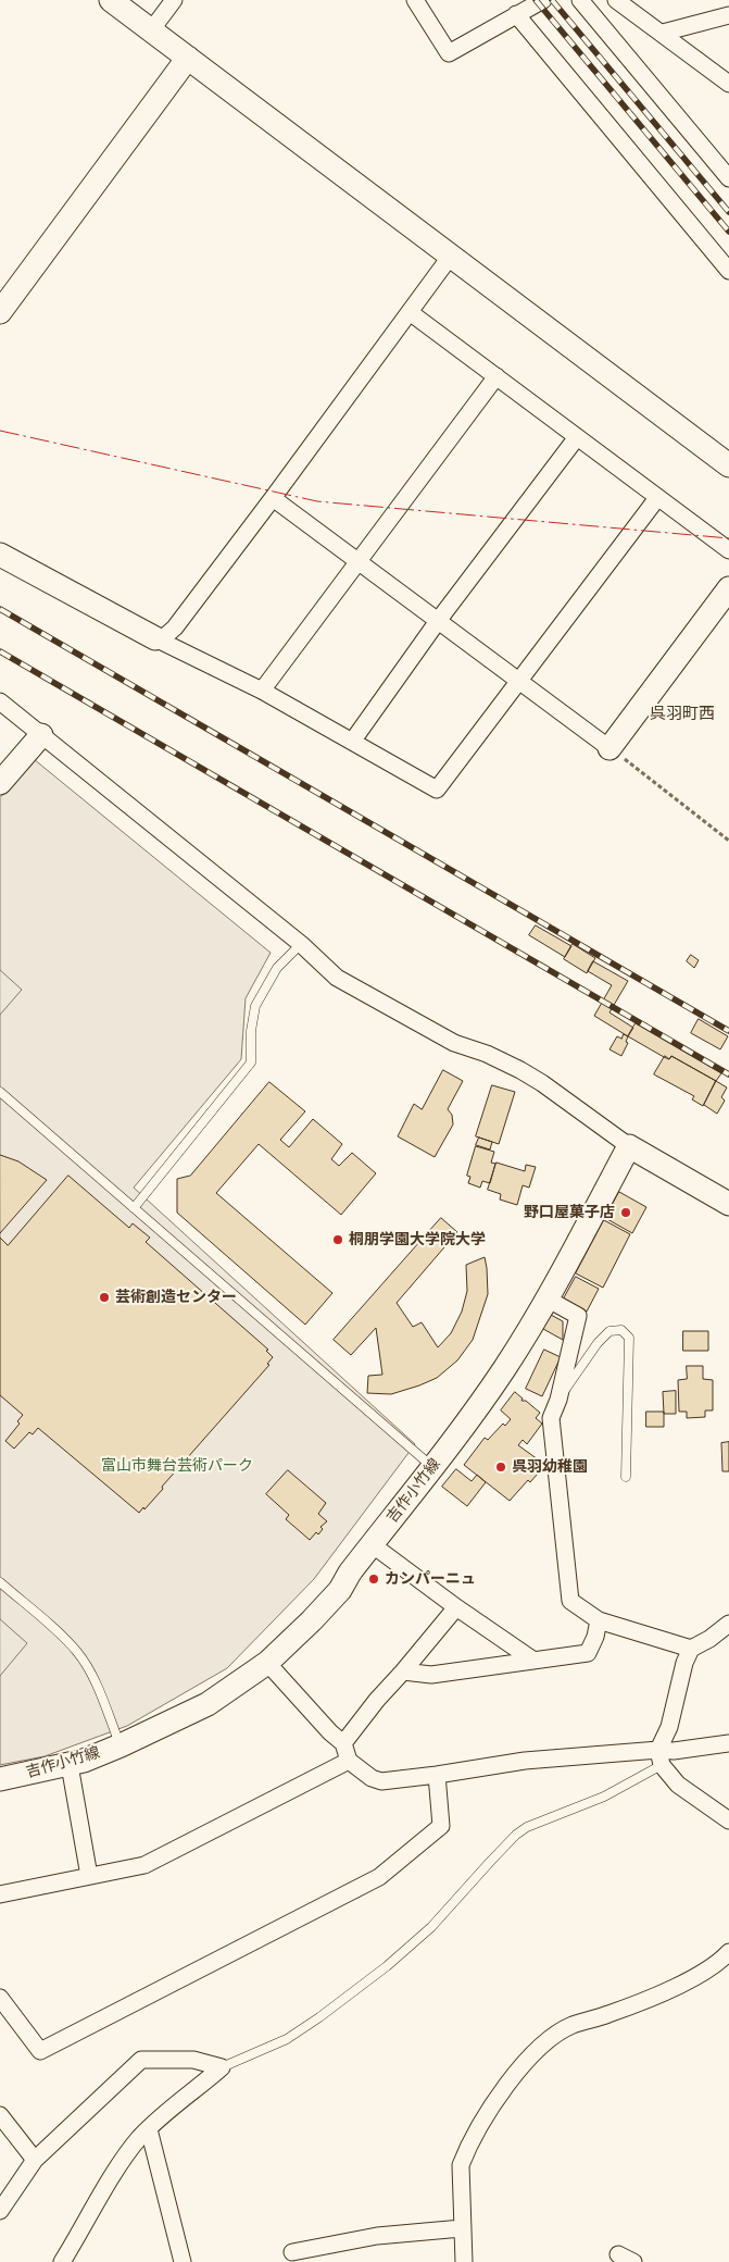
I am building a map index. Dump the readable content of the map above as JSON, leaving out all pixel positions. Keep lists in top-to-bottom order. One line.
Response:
{"streets":{"street":["吉作小竹線"]},"districts":["呉羽町西"],"parks":["富山市舞台芸術パーク"],"places":["野口屋菓子店","桐朋学園大学院大学","芸術創造センター","呉羽幼稚園","カンパーニュ"]}
